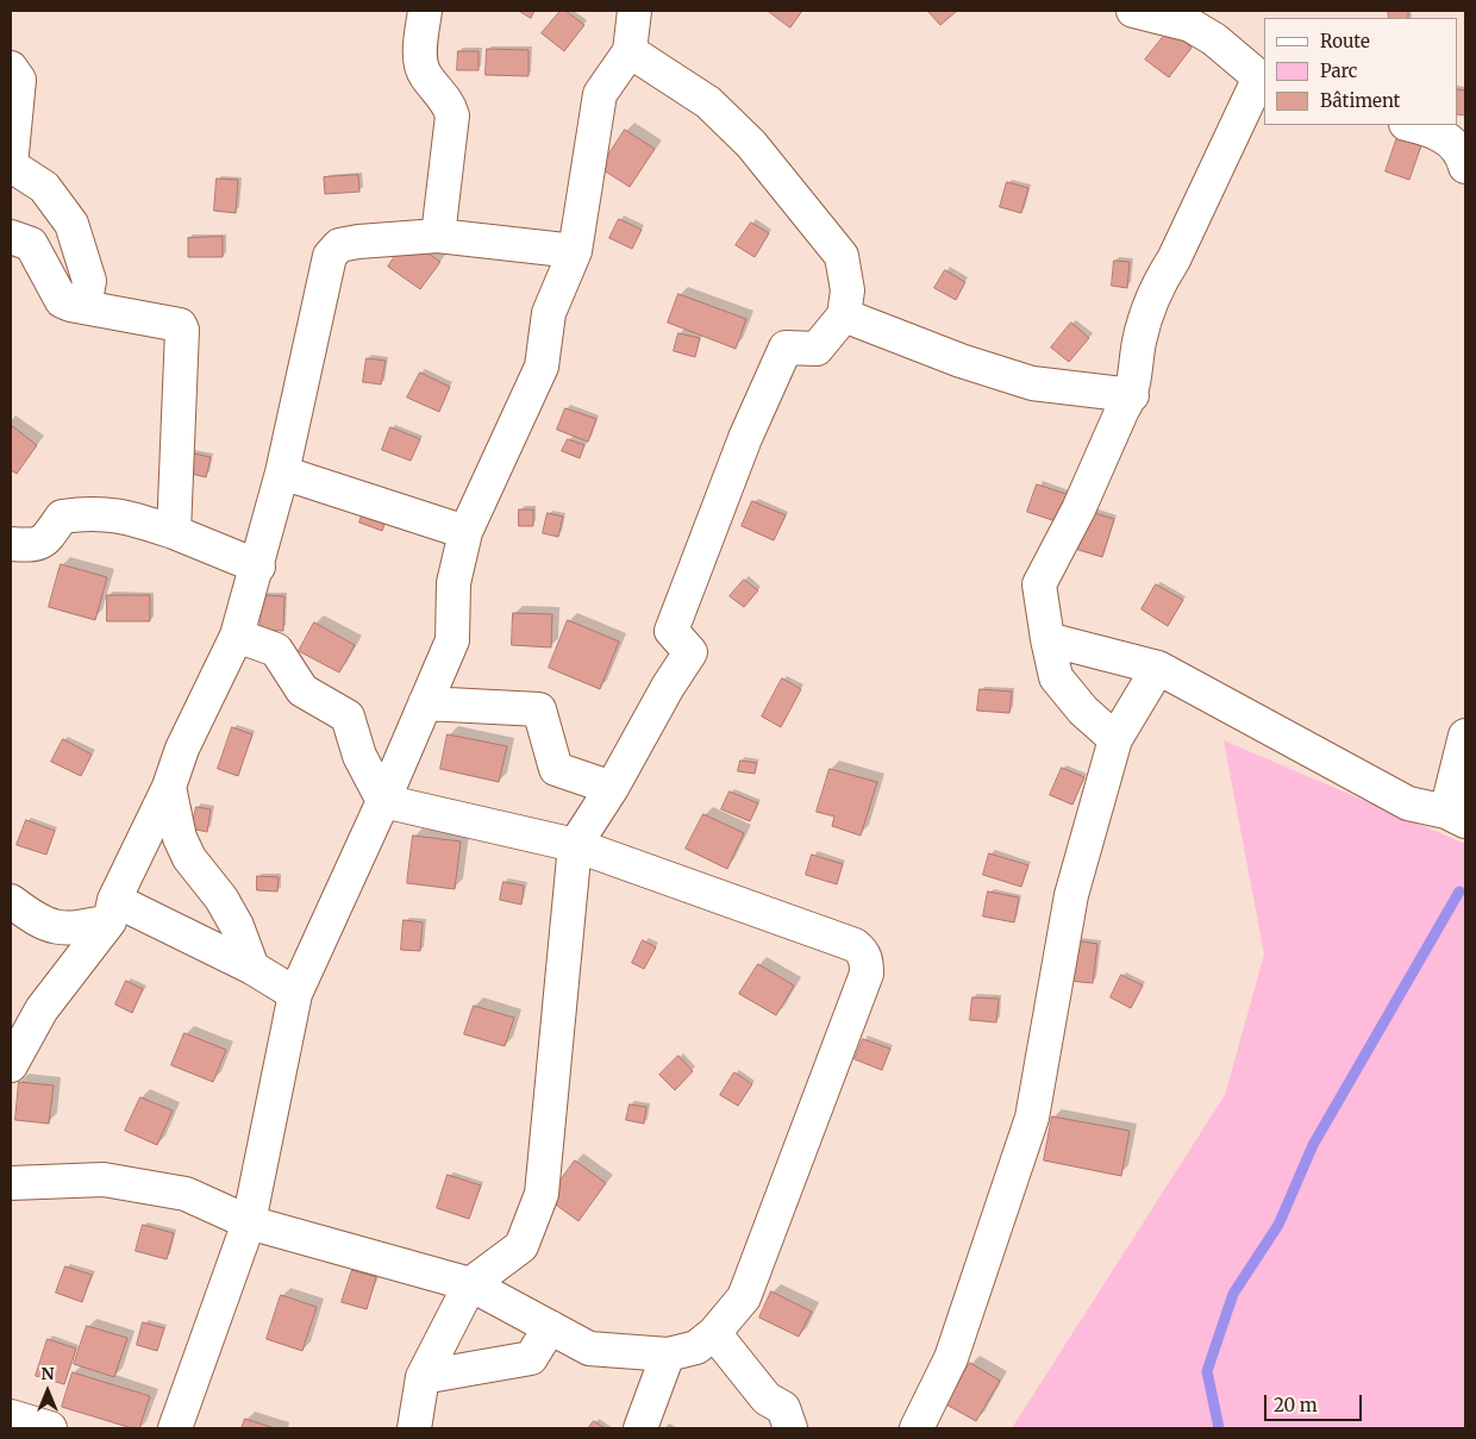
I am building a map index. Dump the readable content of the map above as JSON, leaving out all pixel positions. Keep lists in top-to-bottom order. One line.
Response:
{"legend":["Route","Parc","Bâtiment"],"scale_bar":"20 m","north":"top"}
